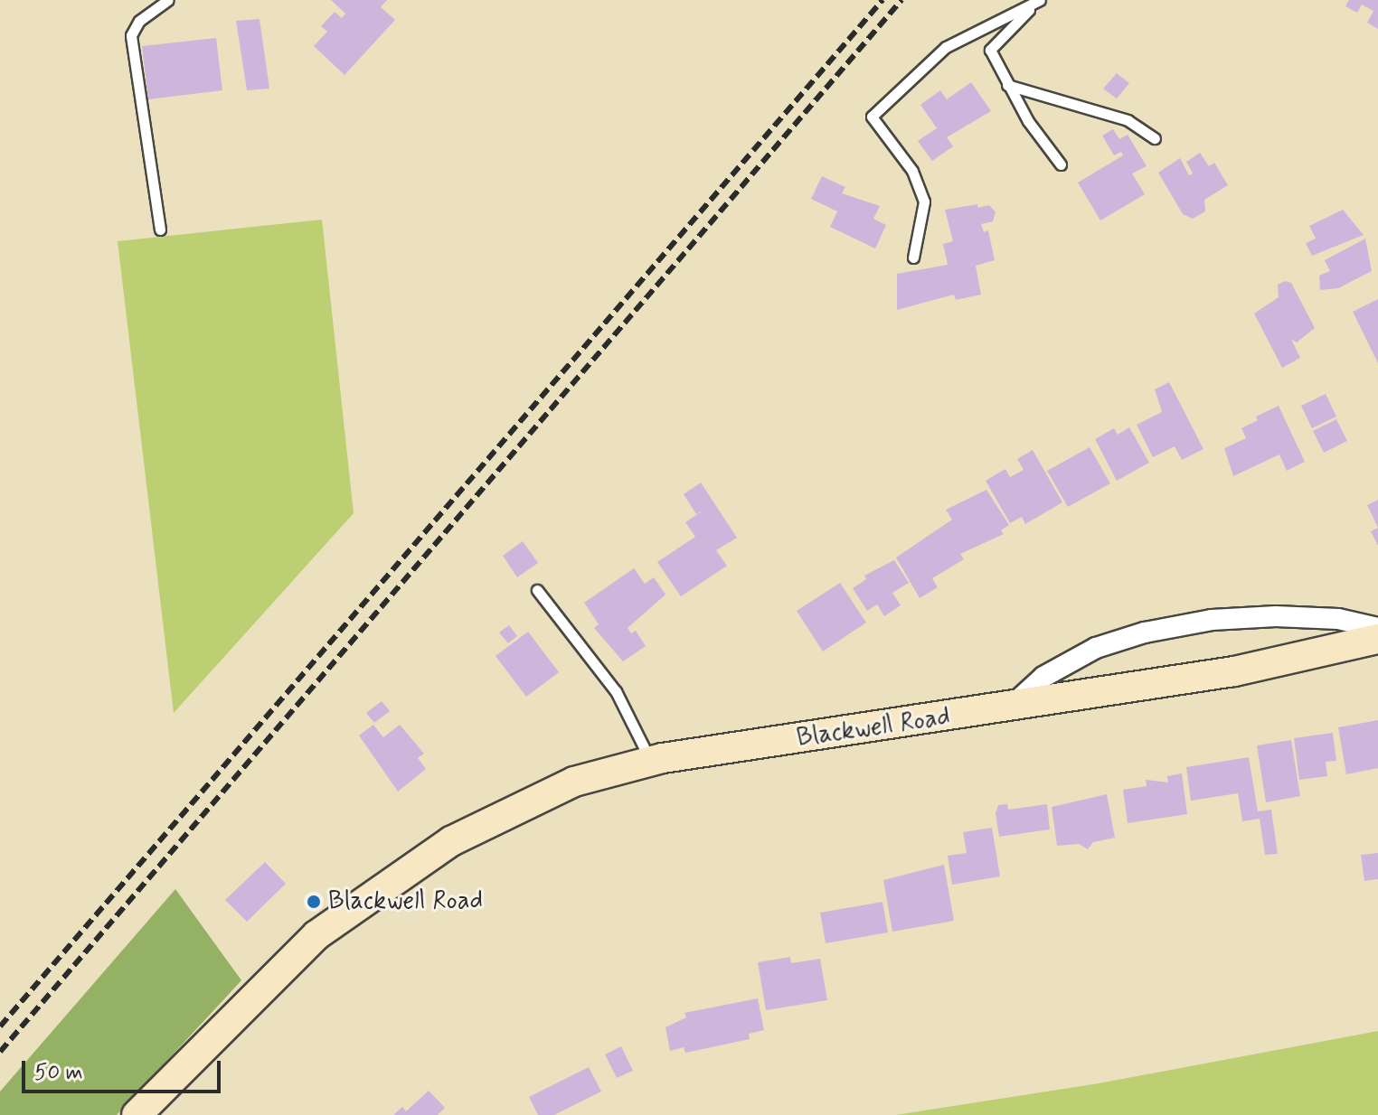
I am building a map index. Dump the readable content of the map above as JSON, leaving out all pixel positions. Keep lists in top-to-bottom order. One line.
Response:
{"streets":{"street":["Blackwell Road"]},"places":["Blackwell Road"],"scale_bar":"50 m"}
